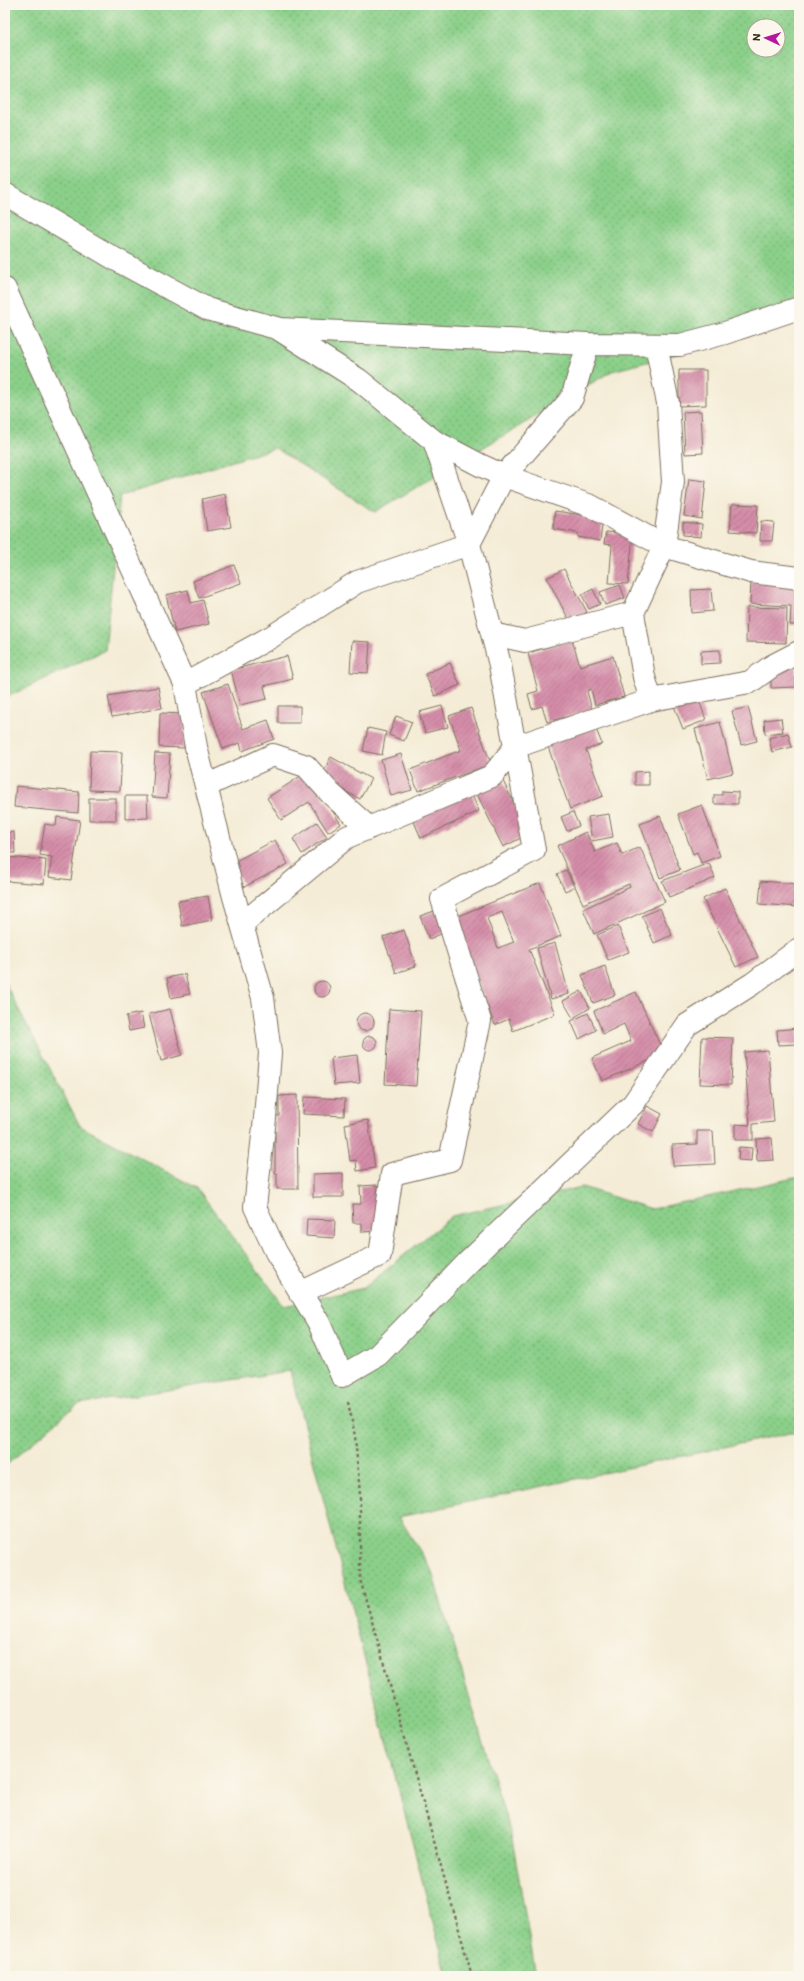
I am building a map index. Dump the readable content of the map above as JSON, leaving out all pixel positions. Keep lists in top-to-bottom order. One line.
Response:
{"north":"left"}
